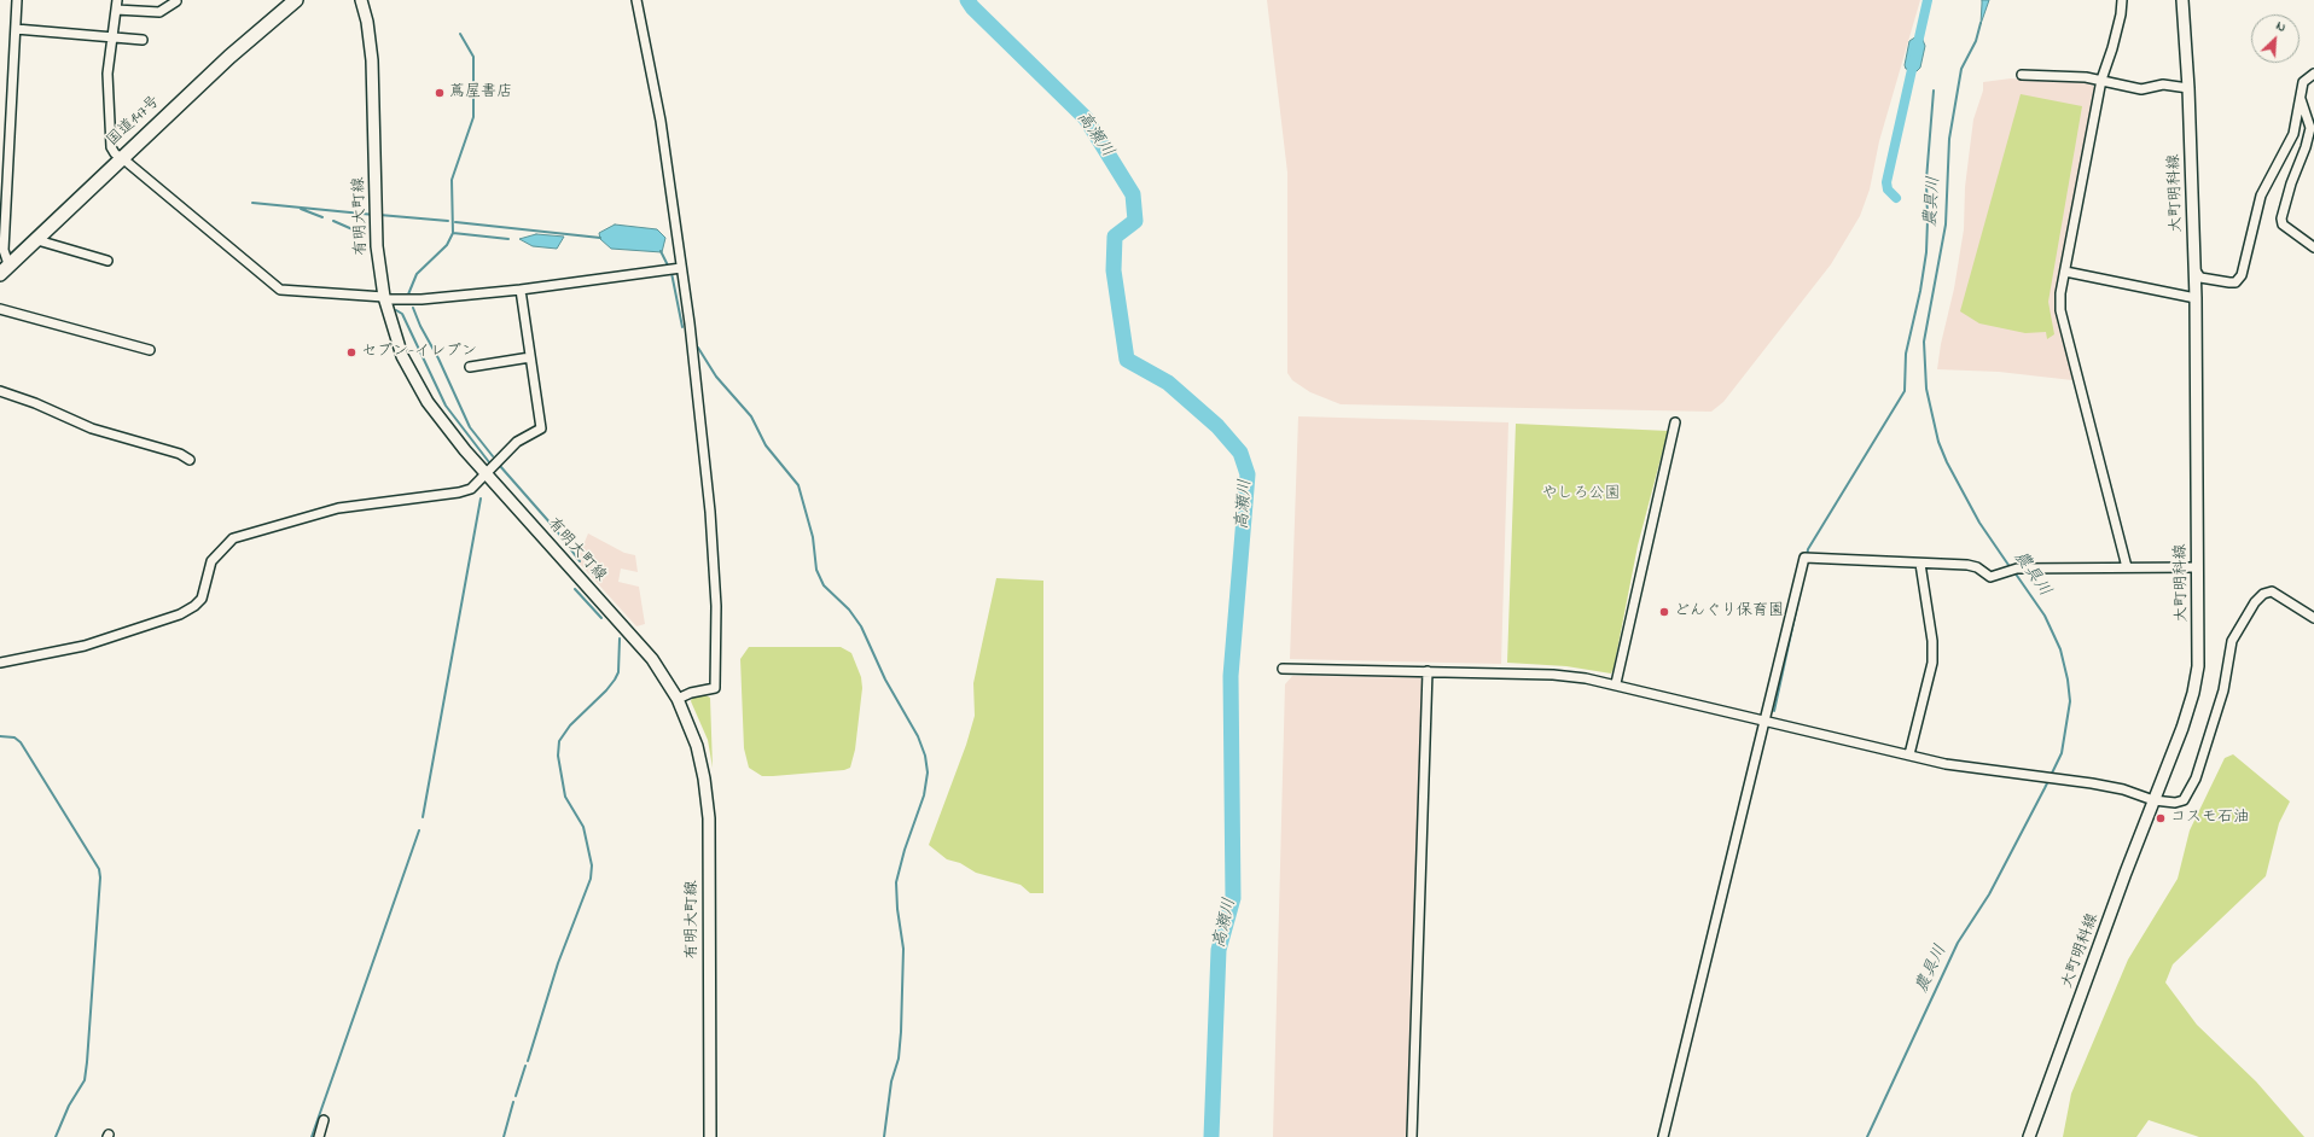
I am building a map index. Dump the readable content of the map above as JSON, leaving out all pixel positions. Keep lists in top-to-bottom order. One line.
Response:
{"streets":{"highway":["国道147号"],"main road":["大町明科線","有明大町線"]},"water":["高瀬川","農具川"],"parks":["やしろ公園"],"places":["蔦屋書店","セブン-イレブン","どんぐり保育園","コスモ石油"],"north":"top right"}
